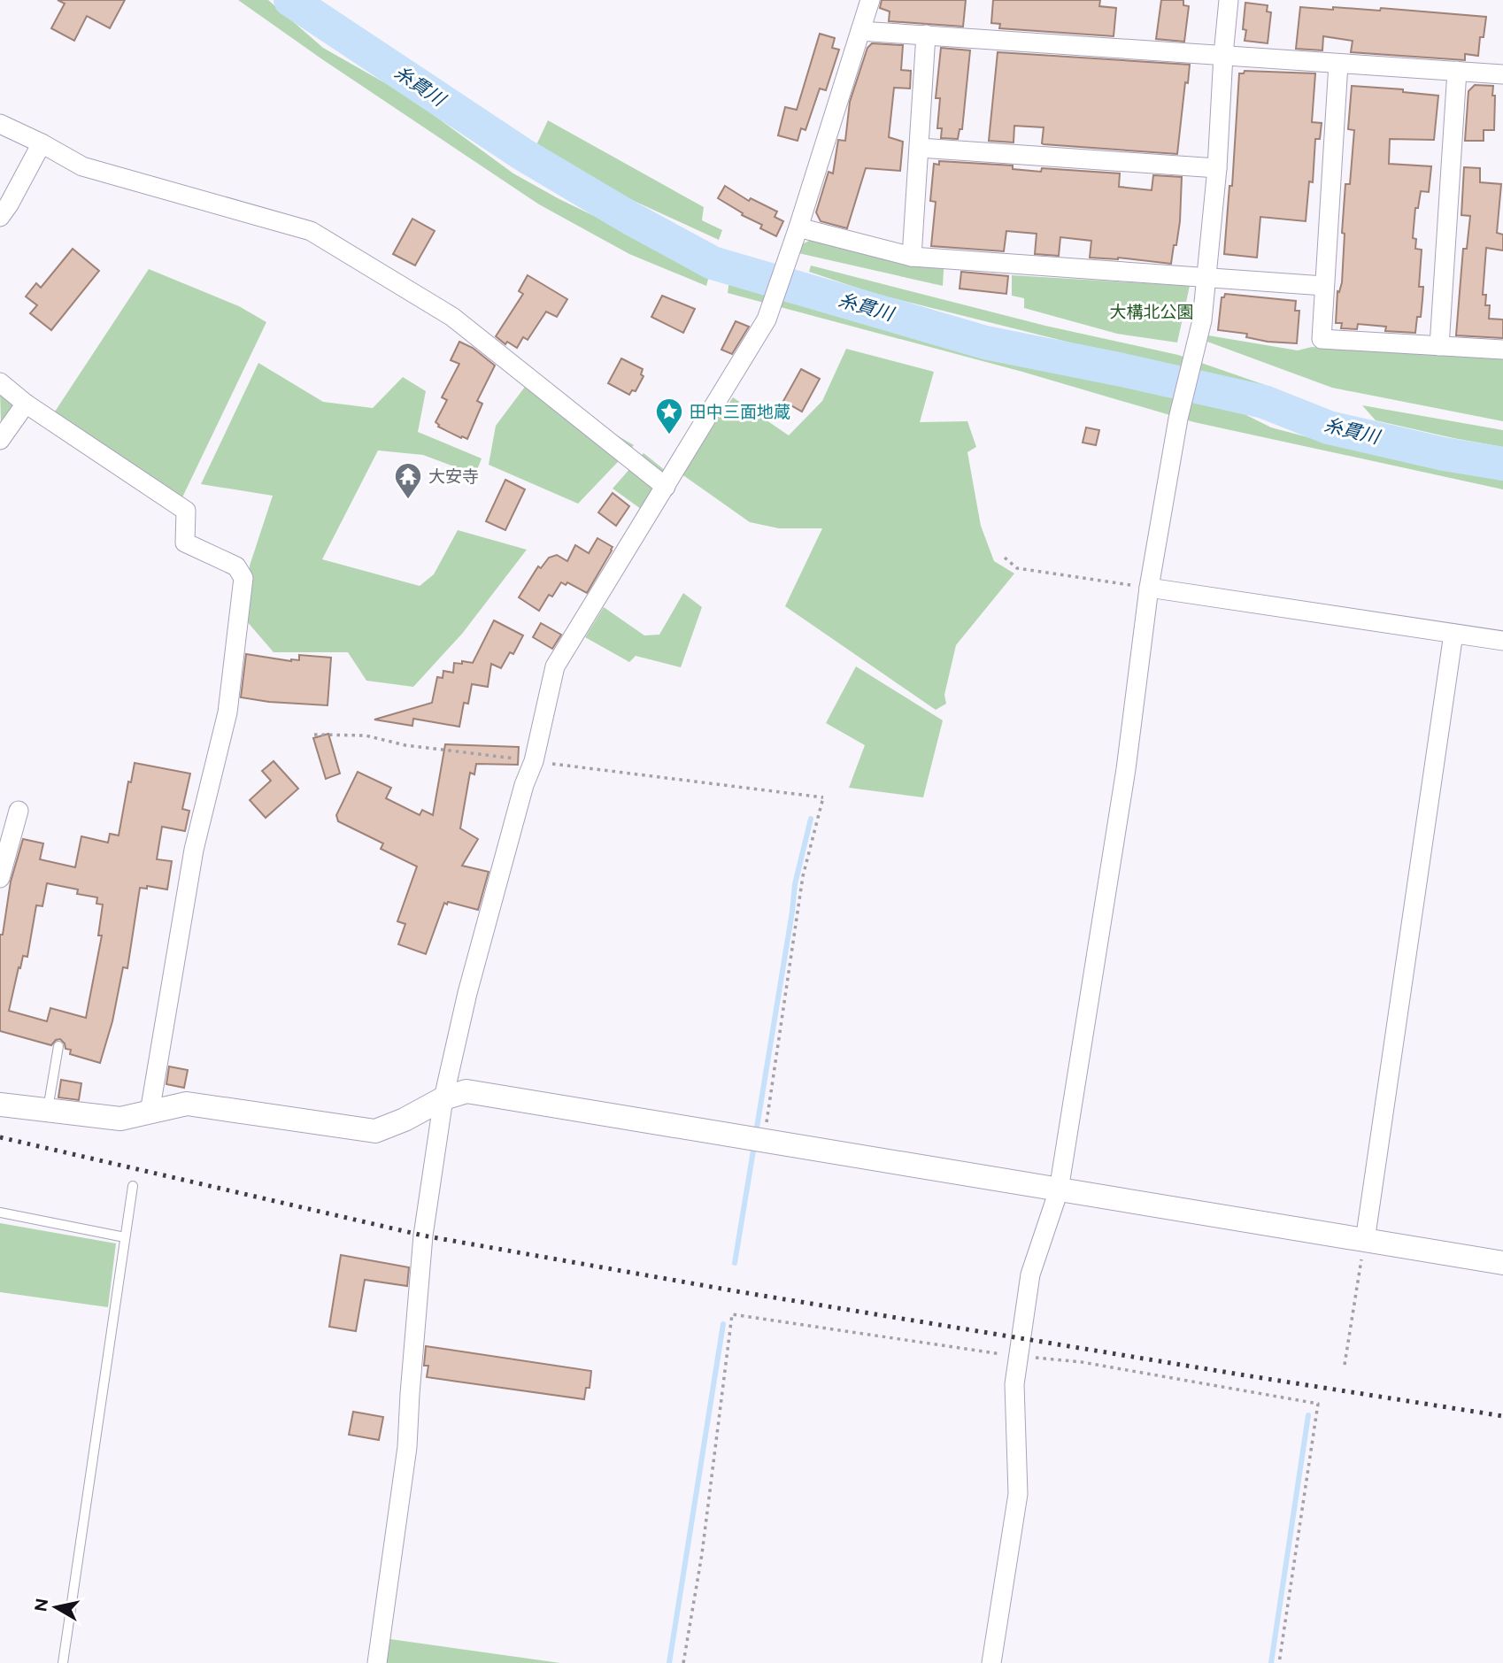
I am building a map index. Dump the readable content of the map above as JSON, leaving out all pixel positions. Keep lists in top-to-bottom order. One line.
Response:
{"water":["糸貫川"],"parks":["大構北公園"],"places":{"place":["田中三面地蔵"],"temple":["大安寺"]},"north":"left"}
